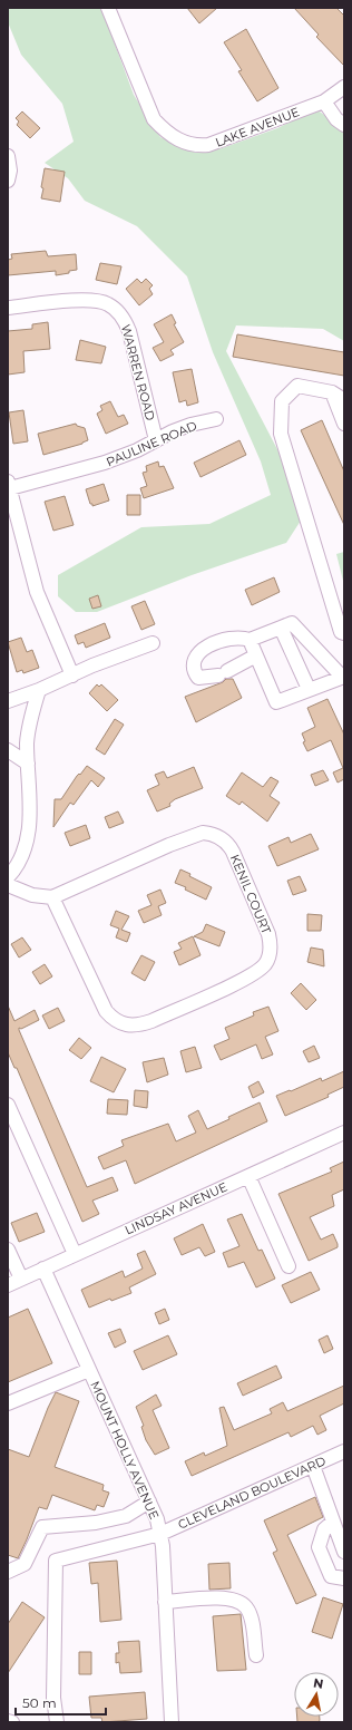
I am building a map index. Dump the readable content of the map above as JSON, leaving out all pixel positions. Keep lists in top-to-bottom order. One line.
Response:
{"streets":{"street":["LAKE AVENUE","WARREN ROAD","PAULINE ROAD","KENIL COURT","LINDSAY AVENUE","MOUNT HOLLY AVENUE","CLEVELAND BOULEVARD"]},"crossings":[["WARREN ROAD","PAULINE ROAD"],["LINDSAY AVENUE","MOUNT HOLLY AVENUE"],["MOUNT HOLLY AVENUE","CLEVELAND BOULEVARD"]],"scale_bar":"50 m","north":"top"}
